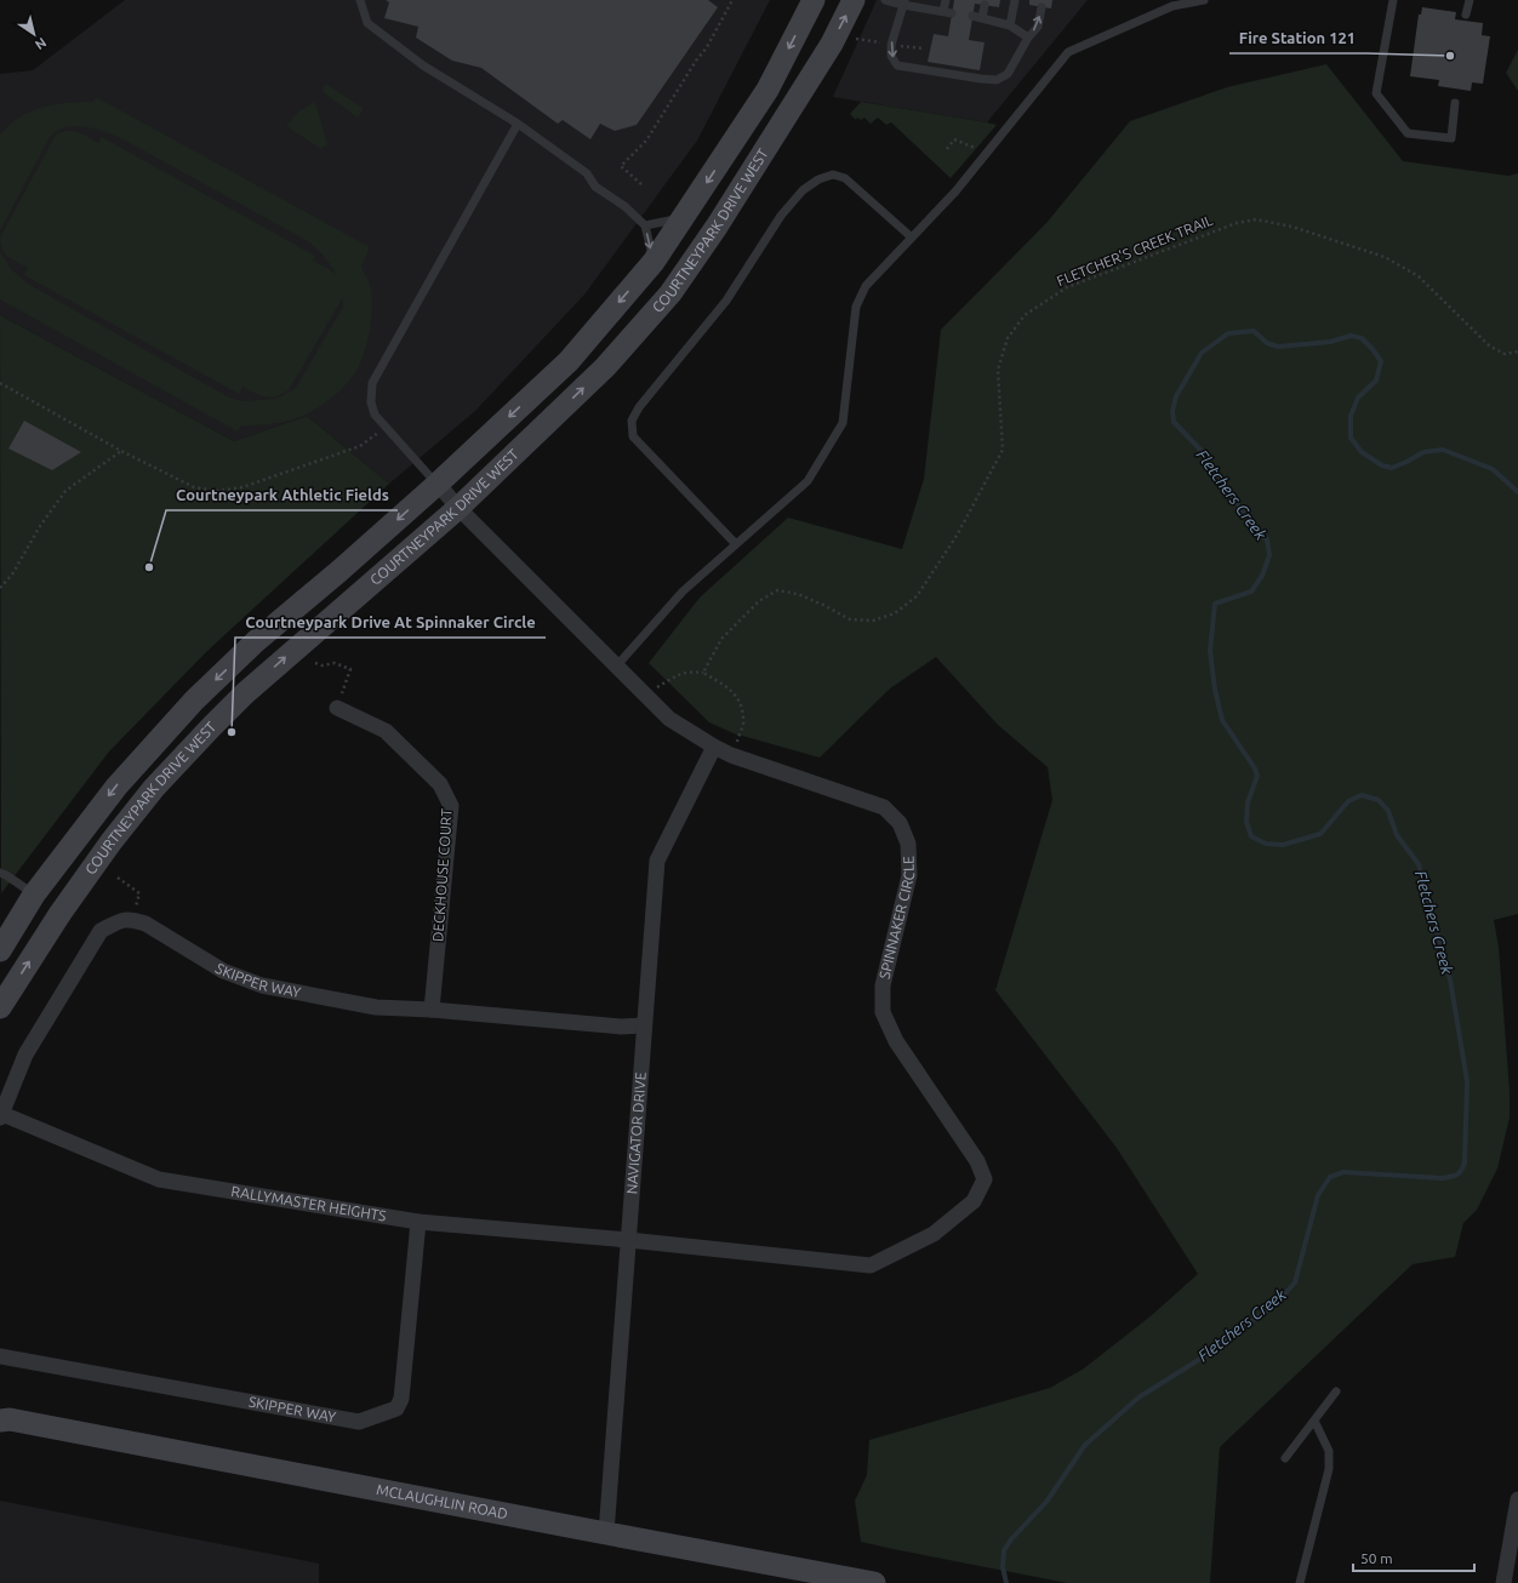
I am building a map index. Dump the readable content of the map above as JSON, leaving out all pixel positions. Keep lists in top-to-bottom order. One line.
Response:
{"streets":{"main road":["COURTNEYPARK DRIVE WEST","MCLAUGHLIN ROAD"],"street":["DECKHOUSE COURT","SPINNAKER CIRCLE","SKIPPER WAY","NAVIGATOR DRIVE","RALLYMASTER HEIGHTS"],"path":["FLETCHER'S CREEK TRAIL"]},"crossings":[["COURTNEYPARK DRIVE WEST","SPINNAKER CIRCLE"],["DECKHOUSE COURT","SKIPPER WAY"],["SPINNAKER CIRCLE","NAVIGATOR DRIVE"],["SPINNAKER CIRCLE","RALLYMASTER HEIGHTS"],["SKIPPER WAY","NAVIGATOR DRIVE"],["SKIPPER WAY","RALLYMASTER HEIGHTS"],["NAVIGATOR DRIVE","RALLYMASTER HEIGHTS"],["NAVIGATOR DRIVE","MCLAUGHLIN ROAD"]],"water":["Fletchers Creek"],"places":["Fire Station 121","Courtneypark Athletic Fields","Courtneypark Drive At Spinnaker Circle"],"scale_bar":"50 m","north":"bottom right"}
